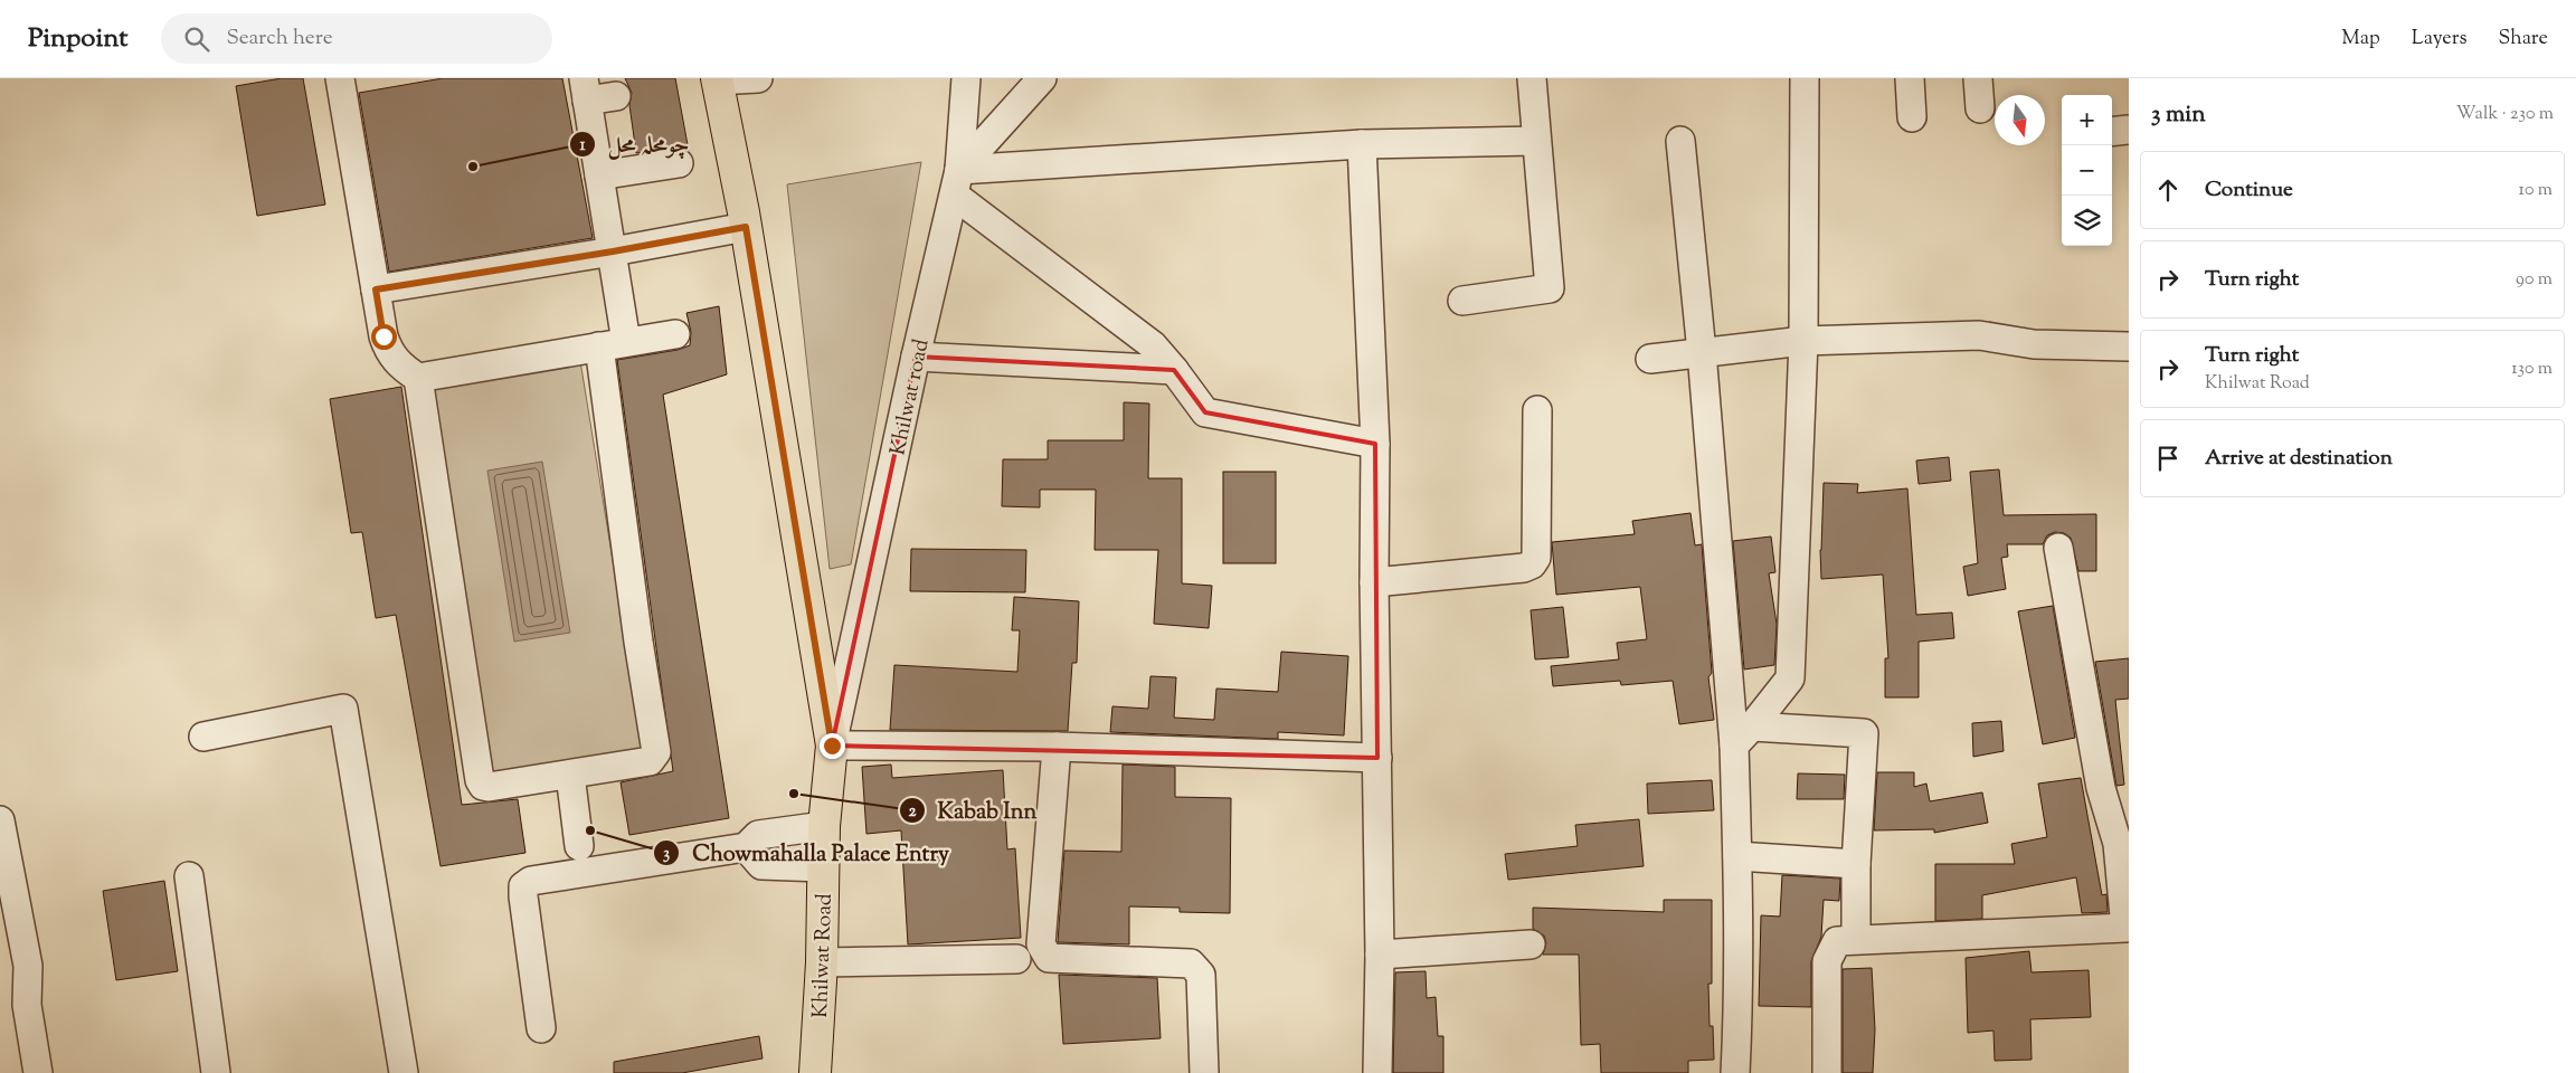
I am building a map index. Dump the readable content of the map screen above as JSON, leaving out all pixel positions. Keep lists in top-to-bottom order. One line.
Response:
{"streets":{"main road":["Khilwat Road"],"street":["Khilwat road"]},"crossings":[["Khilwat road","Khilwat Road"]],"places":["چومحلہ محل","Kabab Inn","Chowmahalla Palace Entry"],"north":"bottom","page":{"header":"Pinpoint","search":"Search here","nav":["Map","Layers","Share"],"heading":["3 min","Walk · 230 m"],"map_buttons":["+","−"],"list":[["Continue","10 m"],["Turn right","90 m"],["Turn right","Khilwat Road","130 m"],"Arrive at destination"]}}
